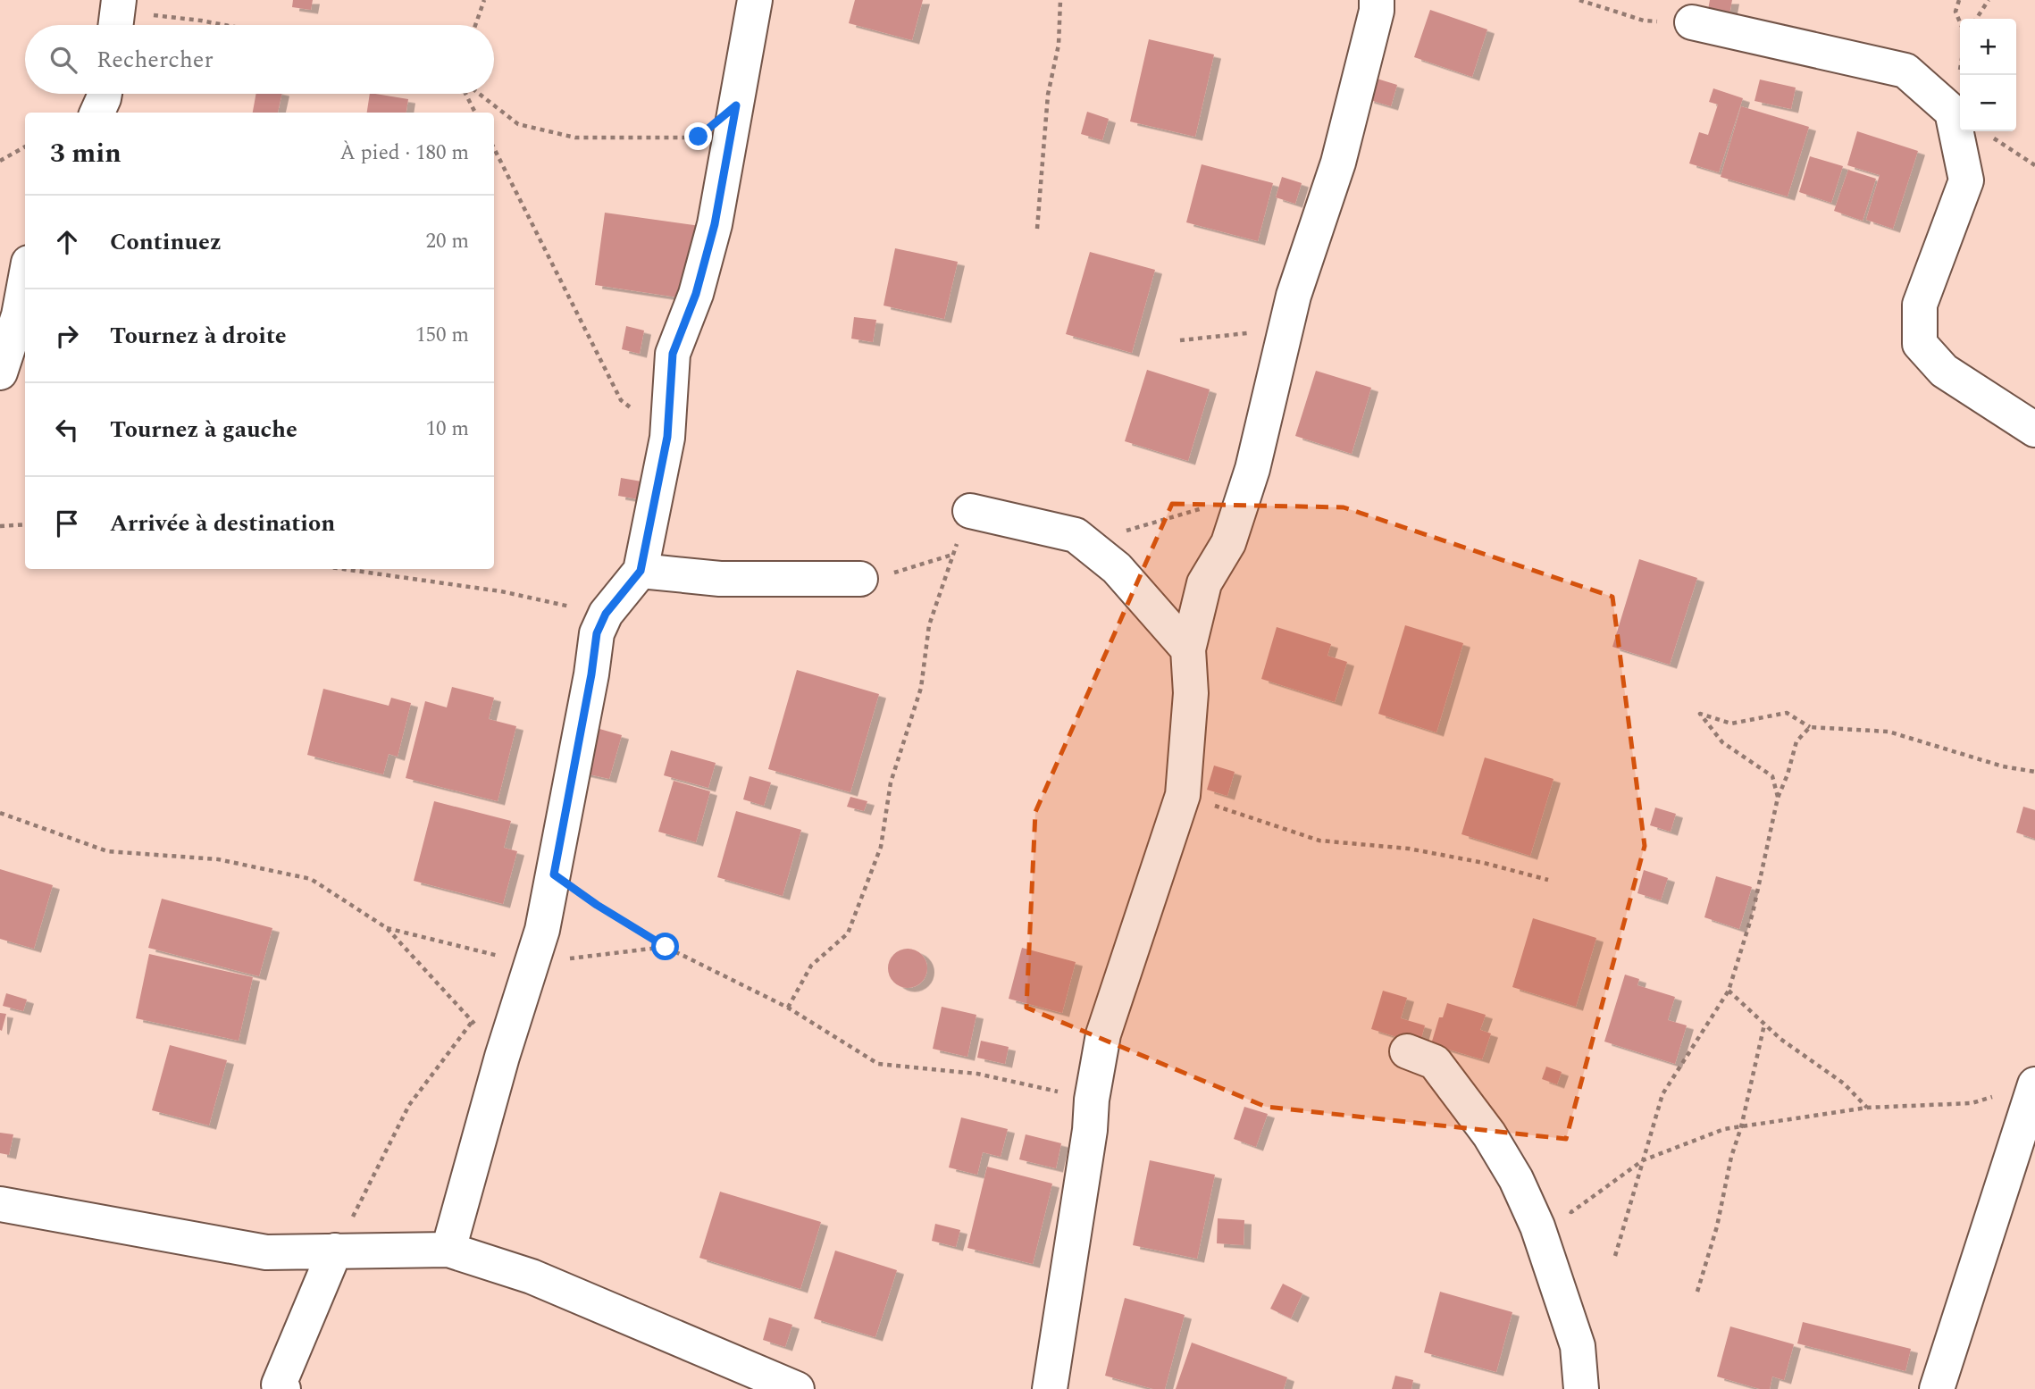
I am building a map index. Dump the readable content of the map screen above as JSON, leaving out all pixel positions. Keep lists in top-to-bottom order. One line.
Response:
{"page":{"map_buttons":["+","−"],"search":"Rechercher","heading":["3 min","À pied · 180 m"],"list":[["Continuez","20 m"],["Tournez à droite","150 m"],["Tournez à gauche","10 m"],"Arrivée à destination"]}}
